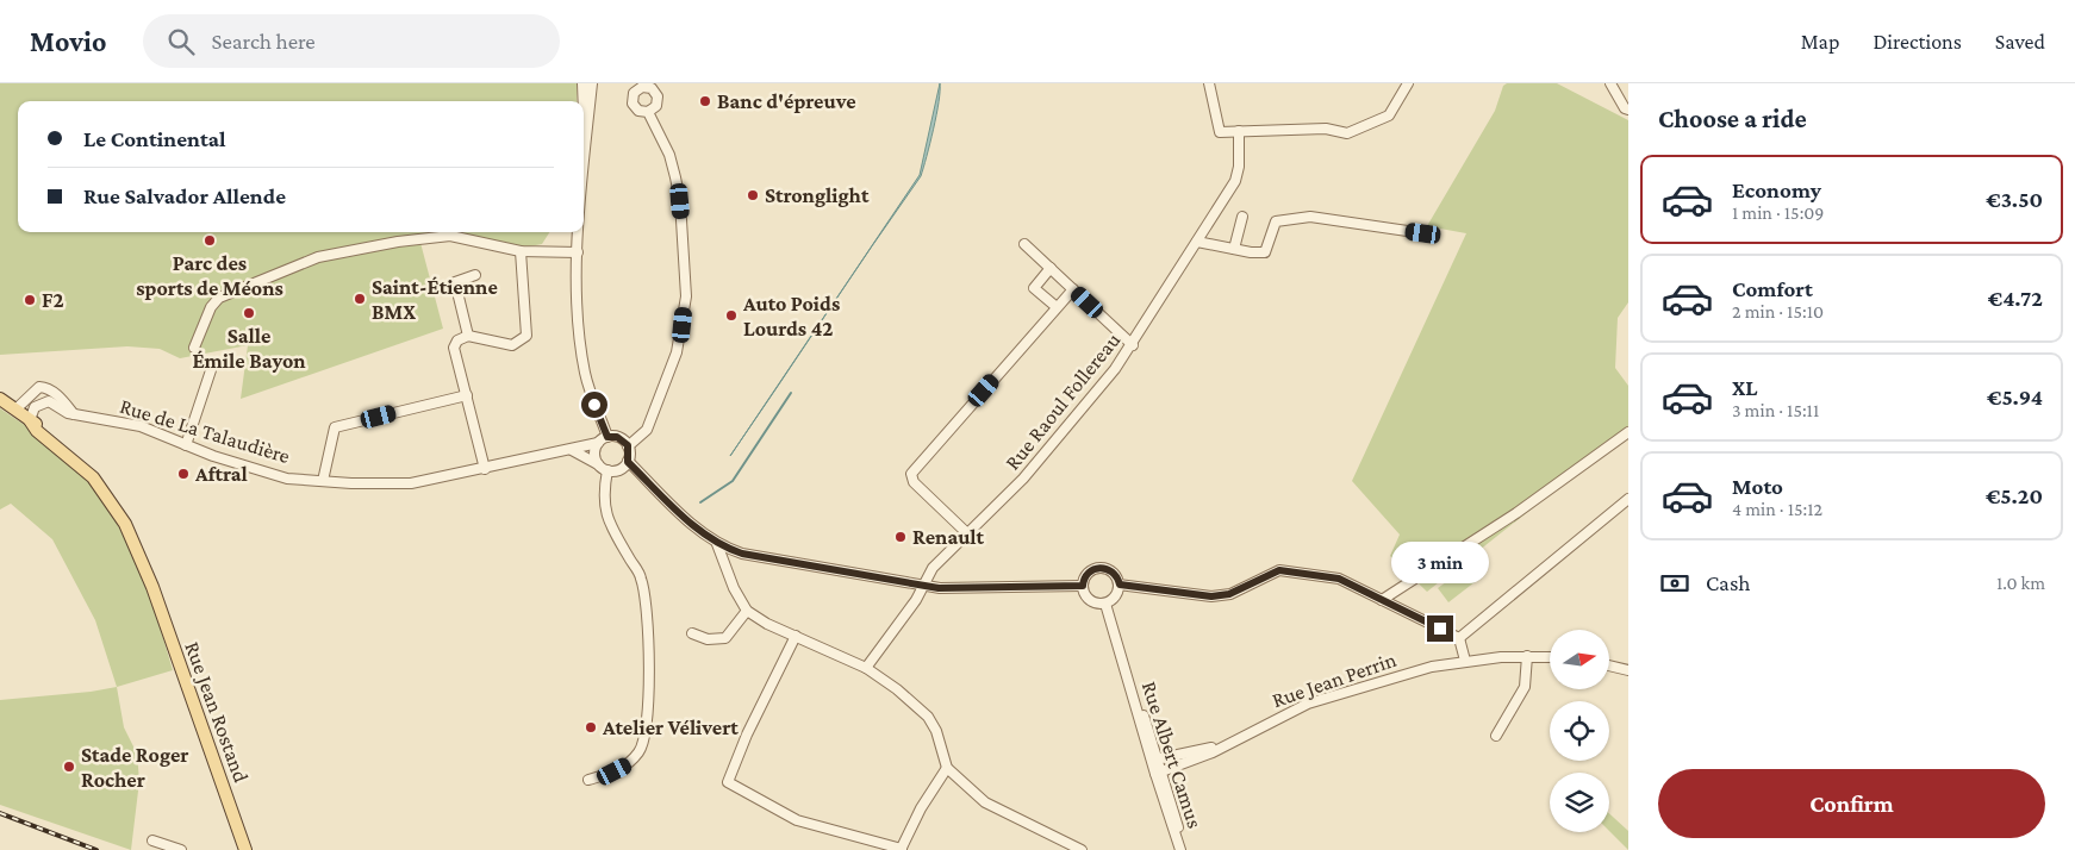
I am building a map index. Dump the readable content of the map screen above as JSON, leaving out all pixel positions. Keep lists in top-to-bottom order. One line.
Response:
{"streets":{"main road":["Rue Jean Rostand"],"street":["Rue Raoul Follereau","Rue de La Talaudière","Rue Jean Perrin","Rue Albert Camus"]},"crossings":[["Rue de La Talaudière","Rue Jean Rostand"],["Rue Jean Perrin","Rue Albert Camus"]],"places":["Banc d'épreuve","Stronglight","Parc des sports de Méons","Saint-Étienne BMX","F2","Salle Émile Bayon","Auto Poids Lourds 42","Aftral","Renault","Atelier Vélivert","Stade Roger Rocher"],"north":"right","page":{"header":"Movio","search":"Search here","nav":["Map","Directions","Saved"],"heading":"Choose a ride","banner":["Le Continental","Rue Salvador Allende"],"list":[{"name":"Economy","note":"1 min · 15:09","value":"€3.50"},{"name":"Comfort","note":"2 min · 15:10","value":"€4.72"},{"name":"XL","note":"3 min · 15:11","value":"€5.94"},{"name":"Moto","note":"4 min · 15:12","value":"€5.20"}],"bubble":"3 min","pay":["Cash","1.0 km"],"buttons":"Confirm"}}
